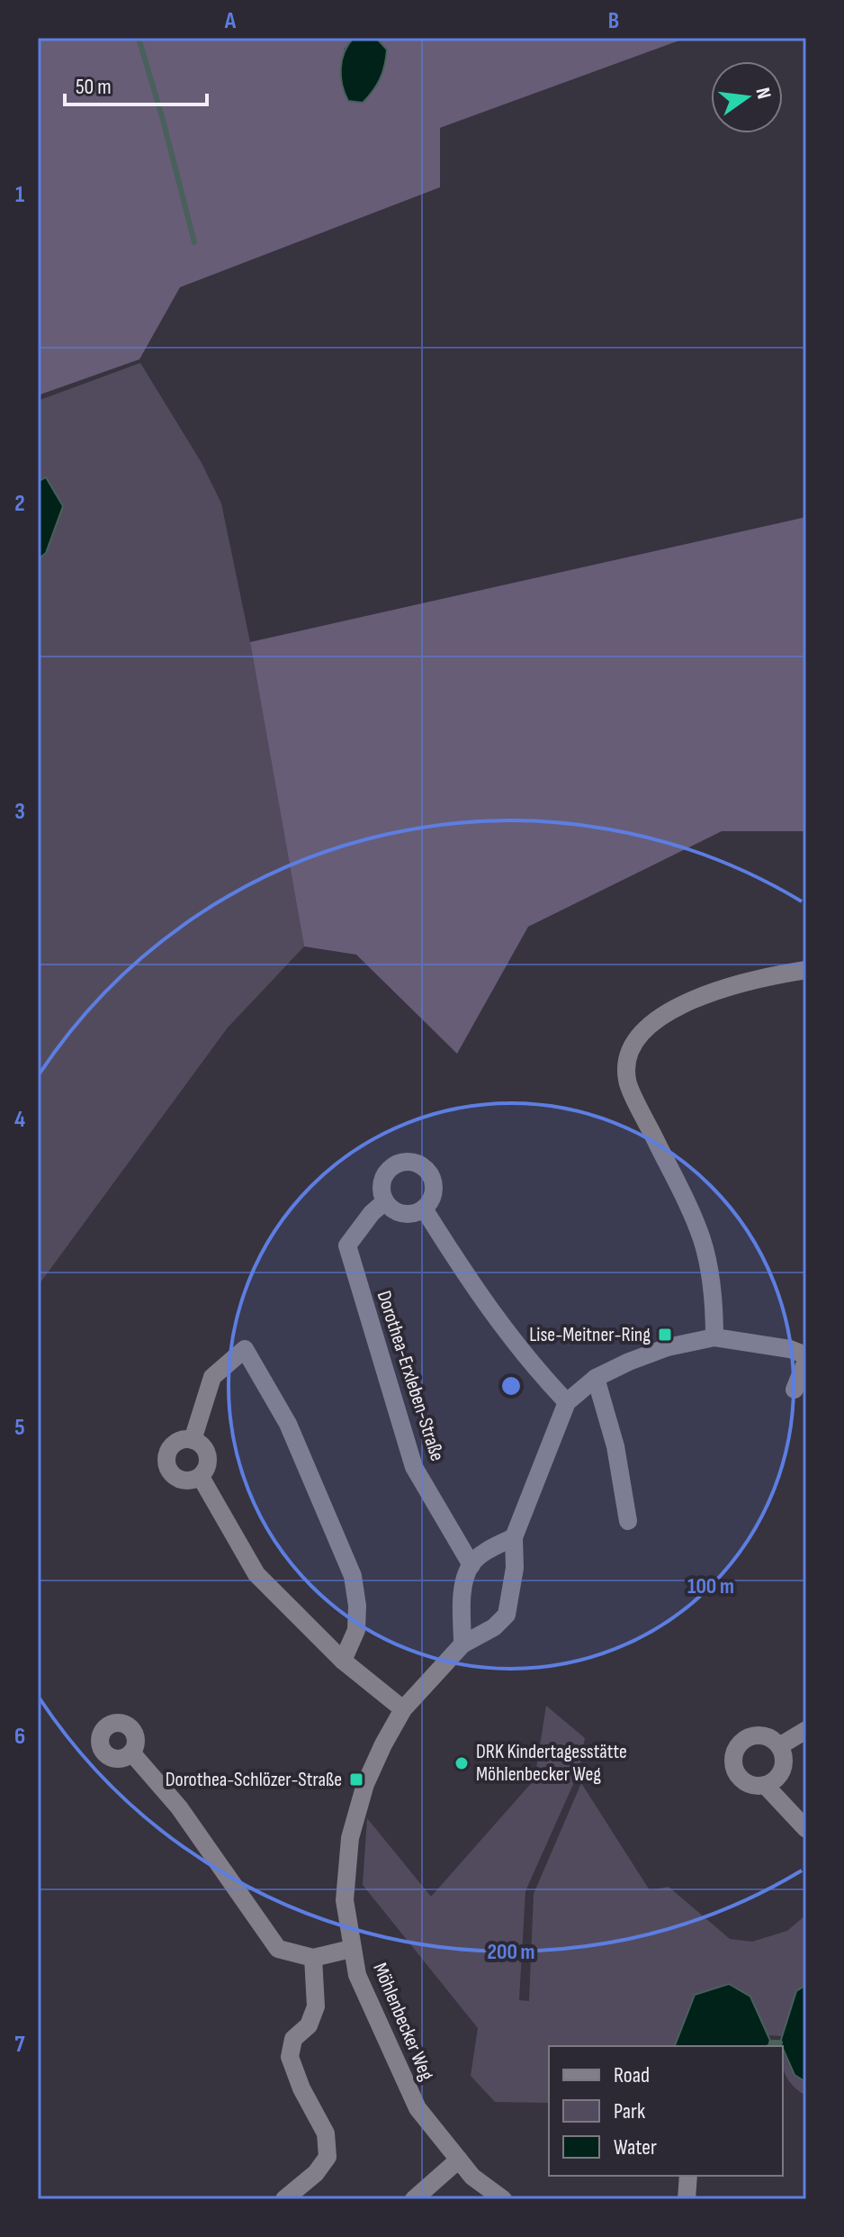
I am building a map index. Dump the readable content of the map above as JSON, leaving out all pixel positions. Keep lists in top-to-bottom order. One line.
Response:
{"streets":{"street":["Dorothea-Erxleben-Straße","Möhlenbecker Weg"]},"places":{"transit":["Lise-Meitner-Ring","Dorothea-Schlözer-Straße"],"other":["DRK Kindertagesstätte Möhlenbecker Weg"]},"legend":["Road","Park","Water"],"scale_bar":"50 m","north":"right","grid":{"columns":["A","B"],"rows":["1","2","3","4","5","6","7"]},"rings":["100 m","200 m"]}
